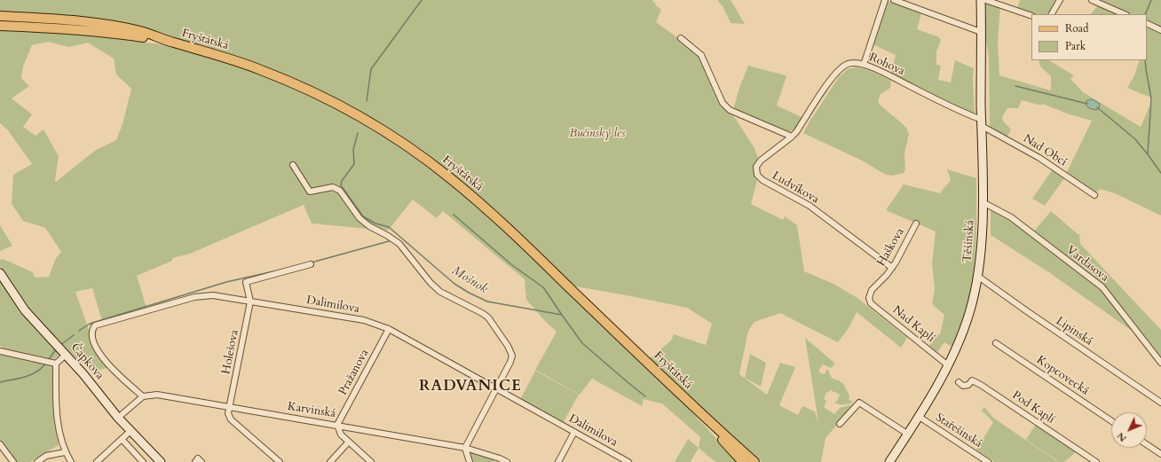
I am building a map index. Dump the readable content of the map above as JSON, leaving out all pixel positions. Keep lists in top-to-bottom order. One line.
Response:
{"streets":{"main road":["Fryštátská","Těšínská","Čapkova"],"street":["Rohova","Nad Obcí","Ludvíkova","Haškova","Vardasova","Dalimilova","Nad Kaplí","Lipinská","Holešova","Pražanova","Kopcovecká","Pod Kaplí","Karvinská","Stařešinská"]},"crossings":[["Rohova","Nad Obcí"],["Rohova","Ludvíkova"],["Rohova","Těšínská"],["Nad Obcí","Těšínská"],["Ludvíkova","Haškova"],["Těšínská","Vardasova"],["Těšínská","Nad Kaplí"],["Těšínská","Lipinská"],["Těšínská","Stařešinská"],["Haškova","Nad Kaplí"],["Dalimilova","Holešova"],["Dalimilova","Pražanova"],["Dalimilova","Karvinská"],["Holešova","Karvinská"],["Pražanova","Karvinská"]],"districts":["RADVANICE"],"water":["Mošnok"],"parks":["Bučinský les"],"legend":["Road","Park"],"north":"bottom left"}
